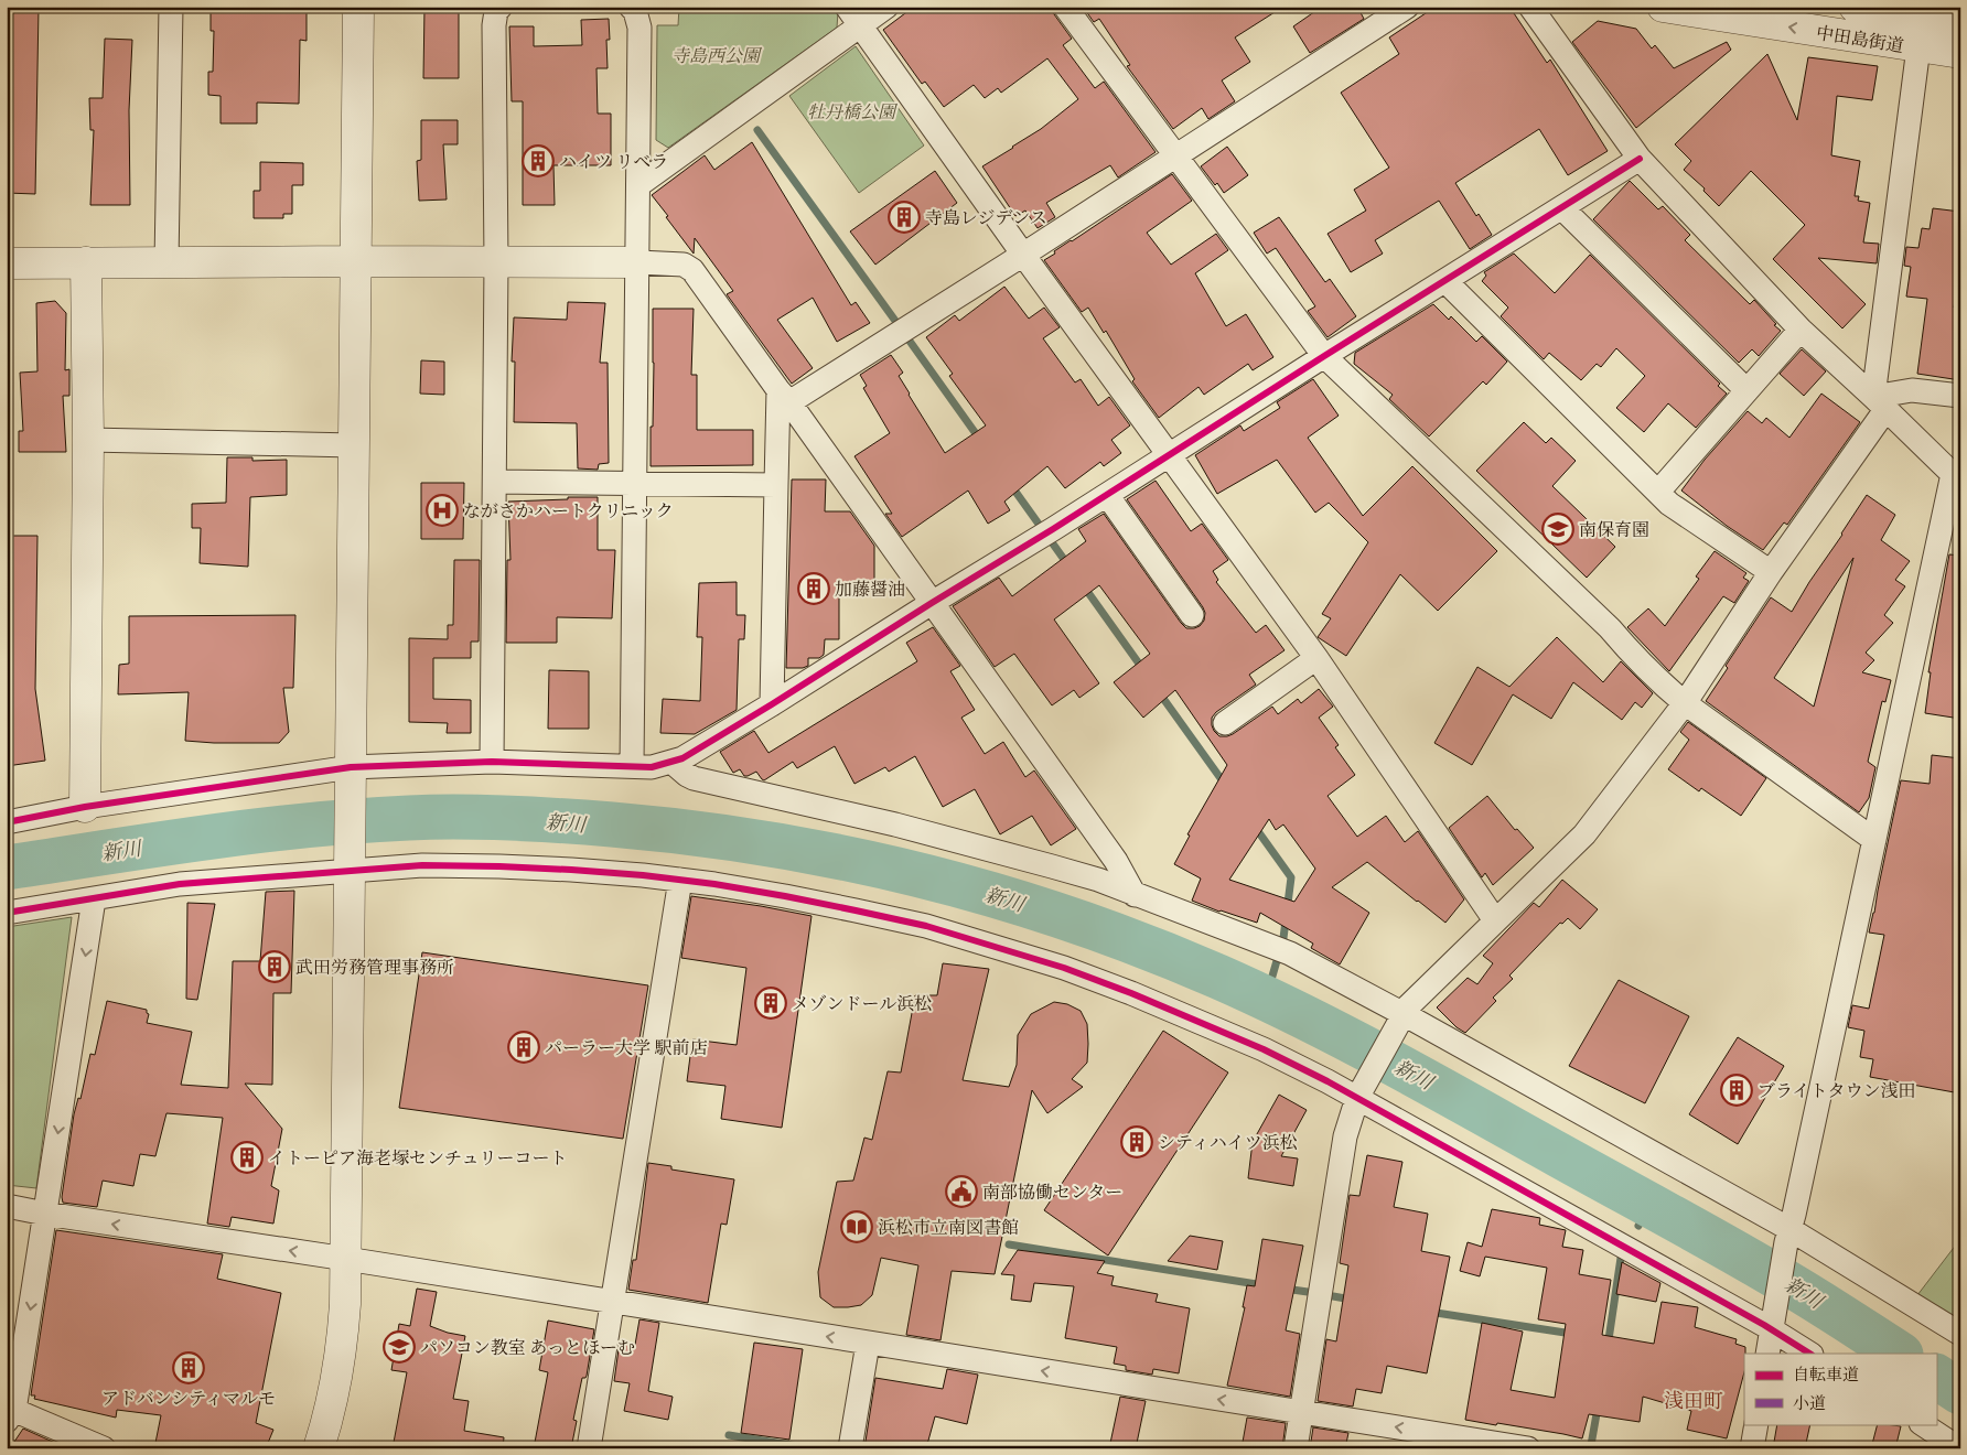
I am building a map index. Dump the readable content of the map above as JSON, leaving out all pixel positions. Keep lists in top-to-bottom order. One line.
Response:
{"streets":{"street":["中田島街道"]},"one_way":["中田島街道"],"districts":["浅田町"],"water":["新川"],"parks":["寺島西公園","牡丹橋公園"],"places":{"building":["ハイツ リベラ","寺島レジデンス","加藤醤油","武田労務管理事務所","メゾンドール浜松","パーラー大学 駅前店","ブライトタウン浅田","シティハイツ浜松","イトーピア海老塚センチュリーコート","アドバンシティマルモ"],"hospital":["ながさかハートクリニック"],"school or university":["南保育園","パソコン教室 あっとほーむ"],"public building":["南部協働センター"],"library":["浜松市立南図書館"]},"legend":["自転車道","小道"]}
